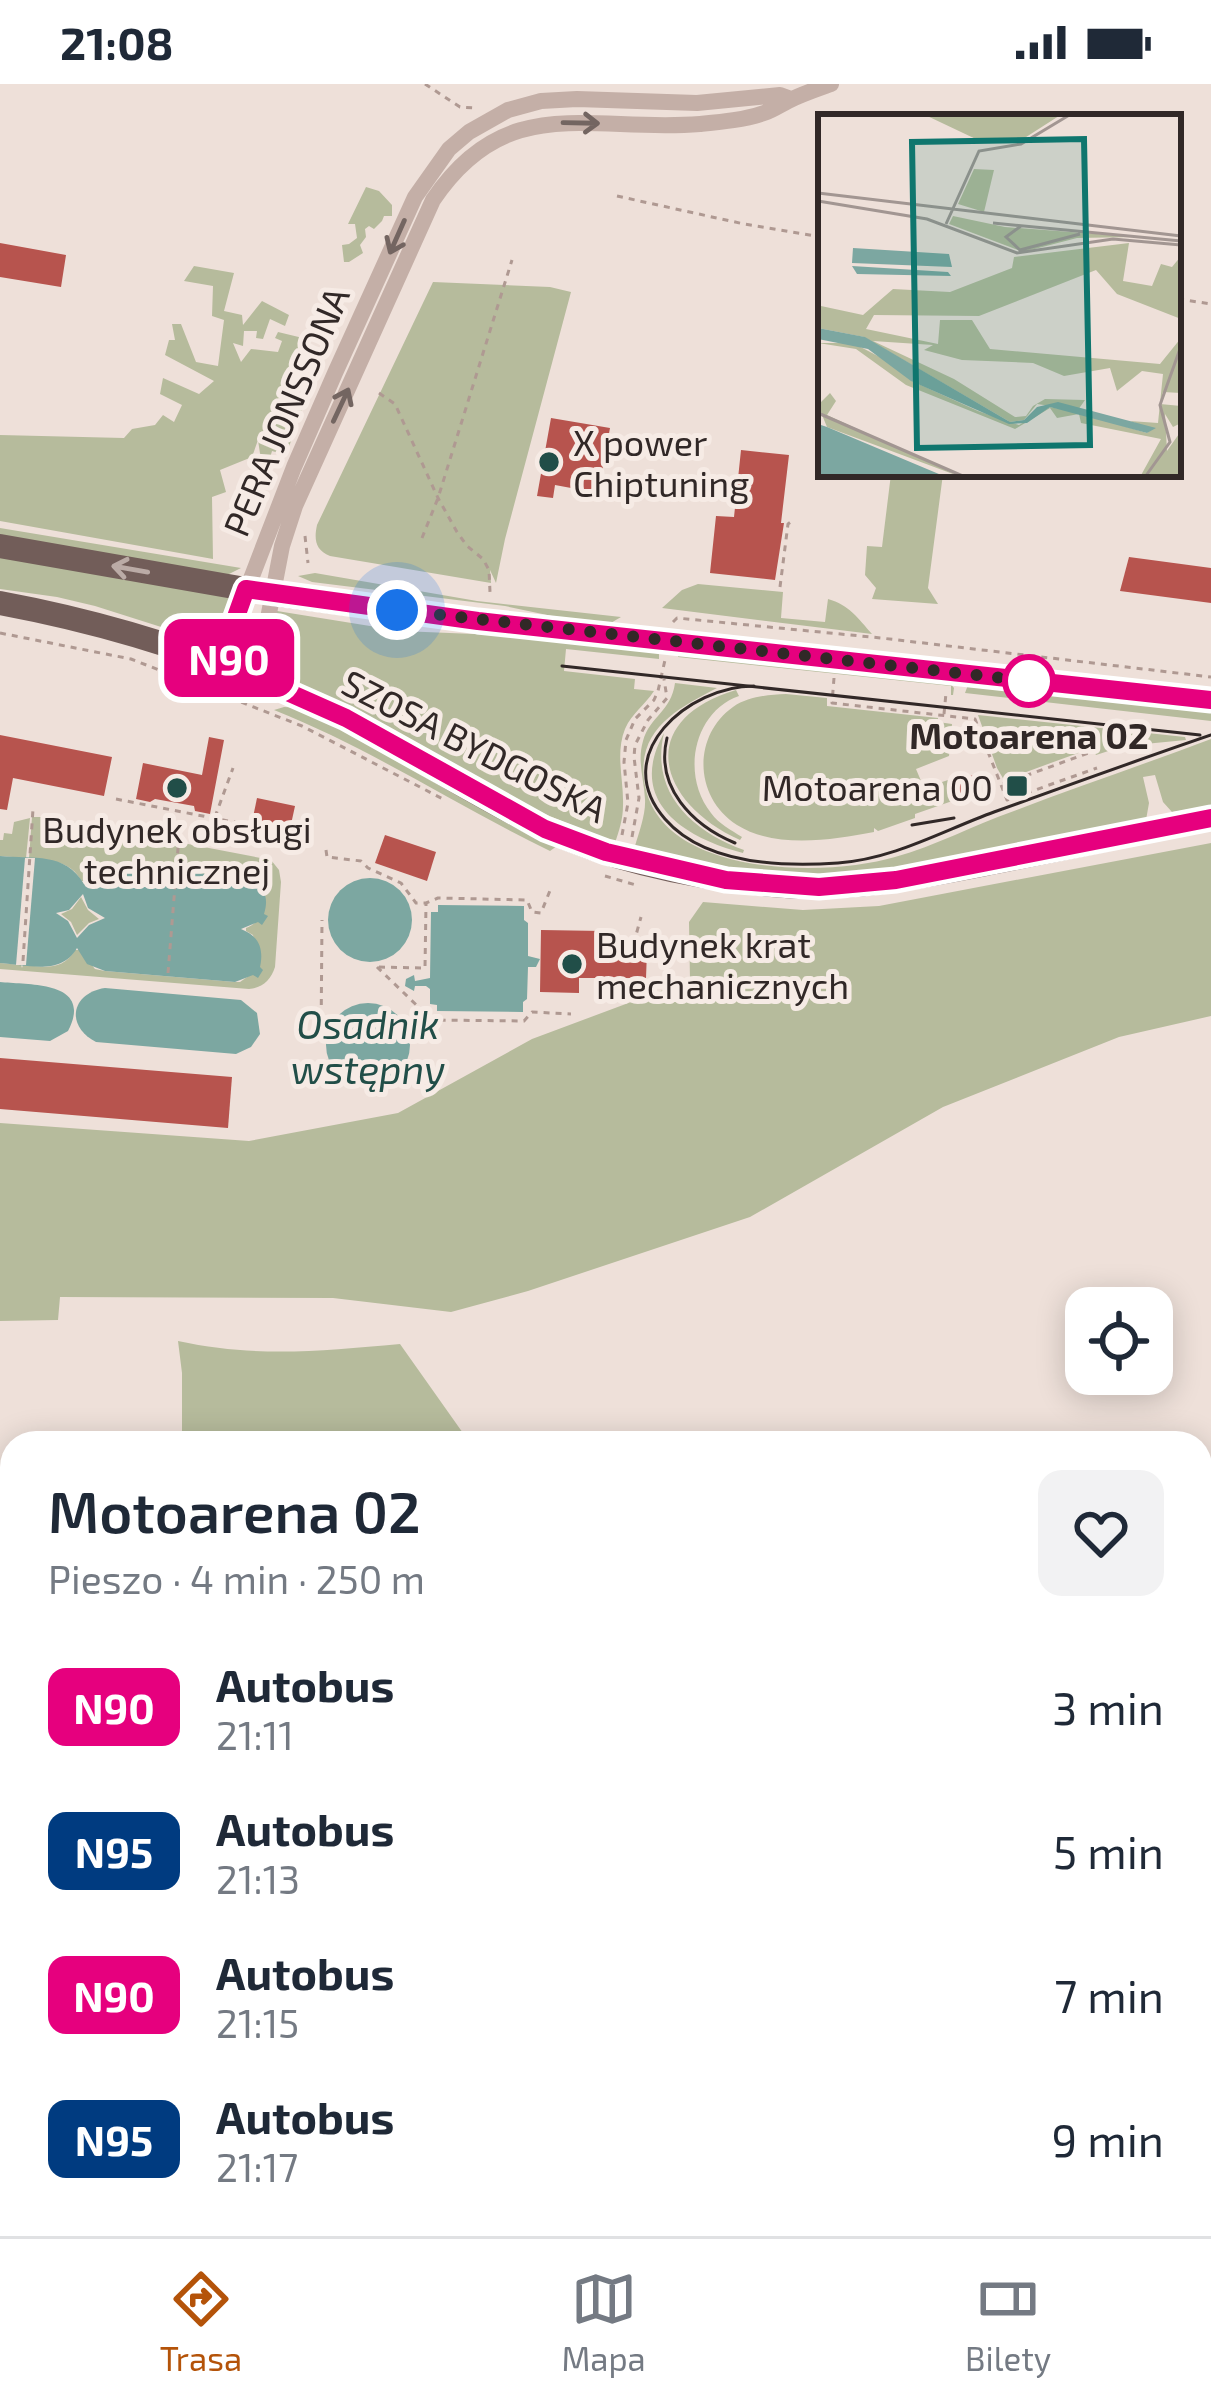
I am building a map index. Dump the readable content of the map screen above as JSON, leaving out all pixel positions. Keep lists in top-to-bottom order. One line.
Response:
{"streets":{"main road":["SZOSA BYDGOSKA"],"street":["PERA JONSSONA"]},"crossings":[["PERA JONSSONA","SZOSA BYDGOSKA"]],"water":["Osadnik wstępny"],"places":{"other":["X power Chiptuning","Motoarena 02","Budynek obsługi technicznej","Budynek krat mechanicznych"],"transit":["Motoarena 00"]},"lines":["bus line N90"],"page":{"status":"21:08","on_map":"N90","heading":["Motoarena 02","Pieszo · 4 min · 250 m"],"list":[{"mark":"N90","name":"Autobus","note":"21:11","value":"3 min"},{"mark":"N95","name":"Autobus","note":"21:13","value":"5 min"},{"mark":"N90","name":"Autobus","note":"21:15","value":"7 min"},{"mark":"N95","name":"Autobus","note":"21:17","value":"9 min"}],"tabs":["Trasa","Mapa","Bilety"]}}
